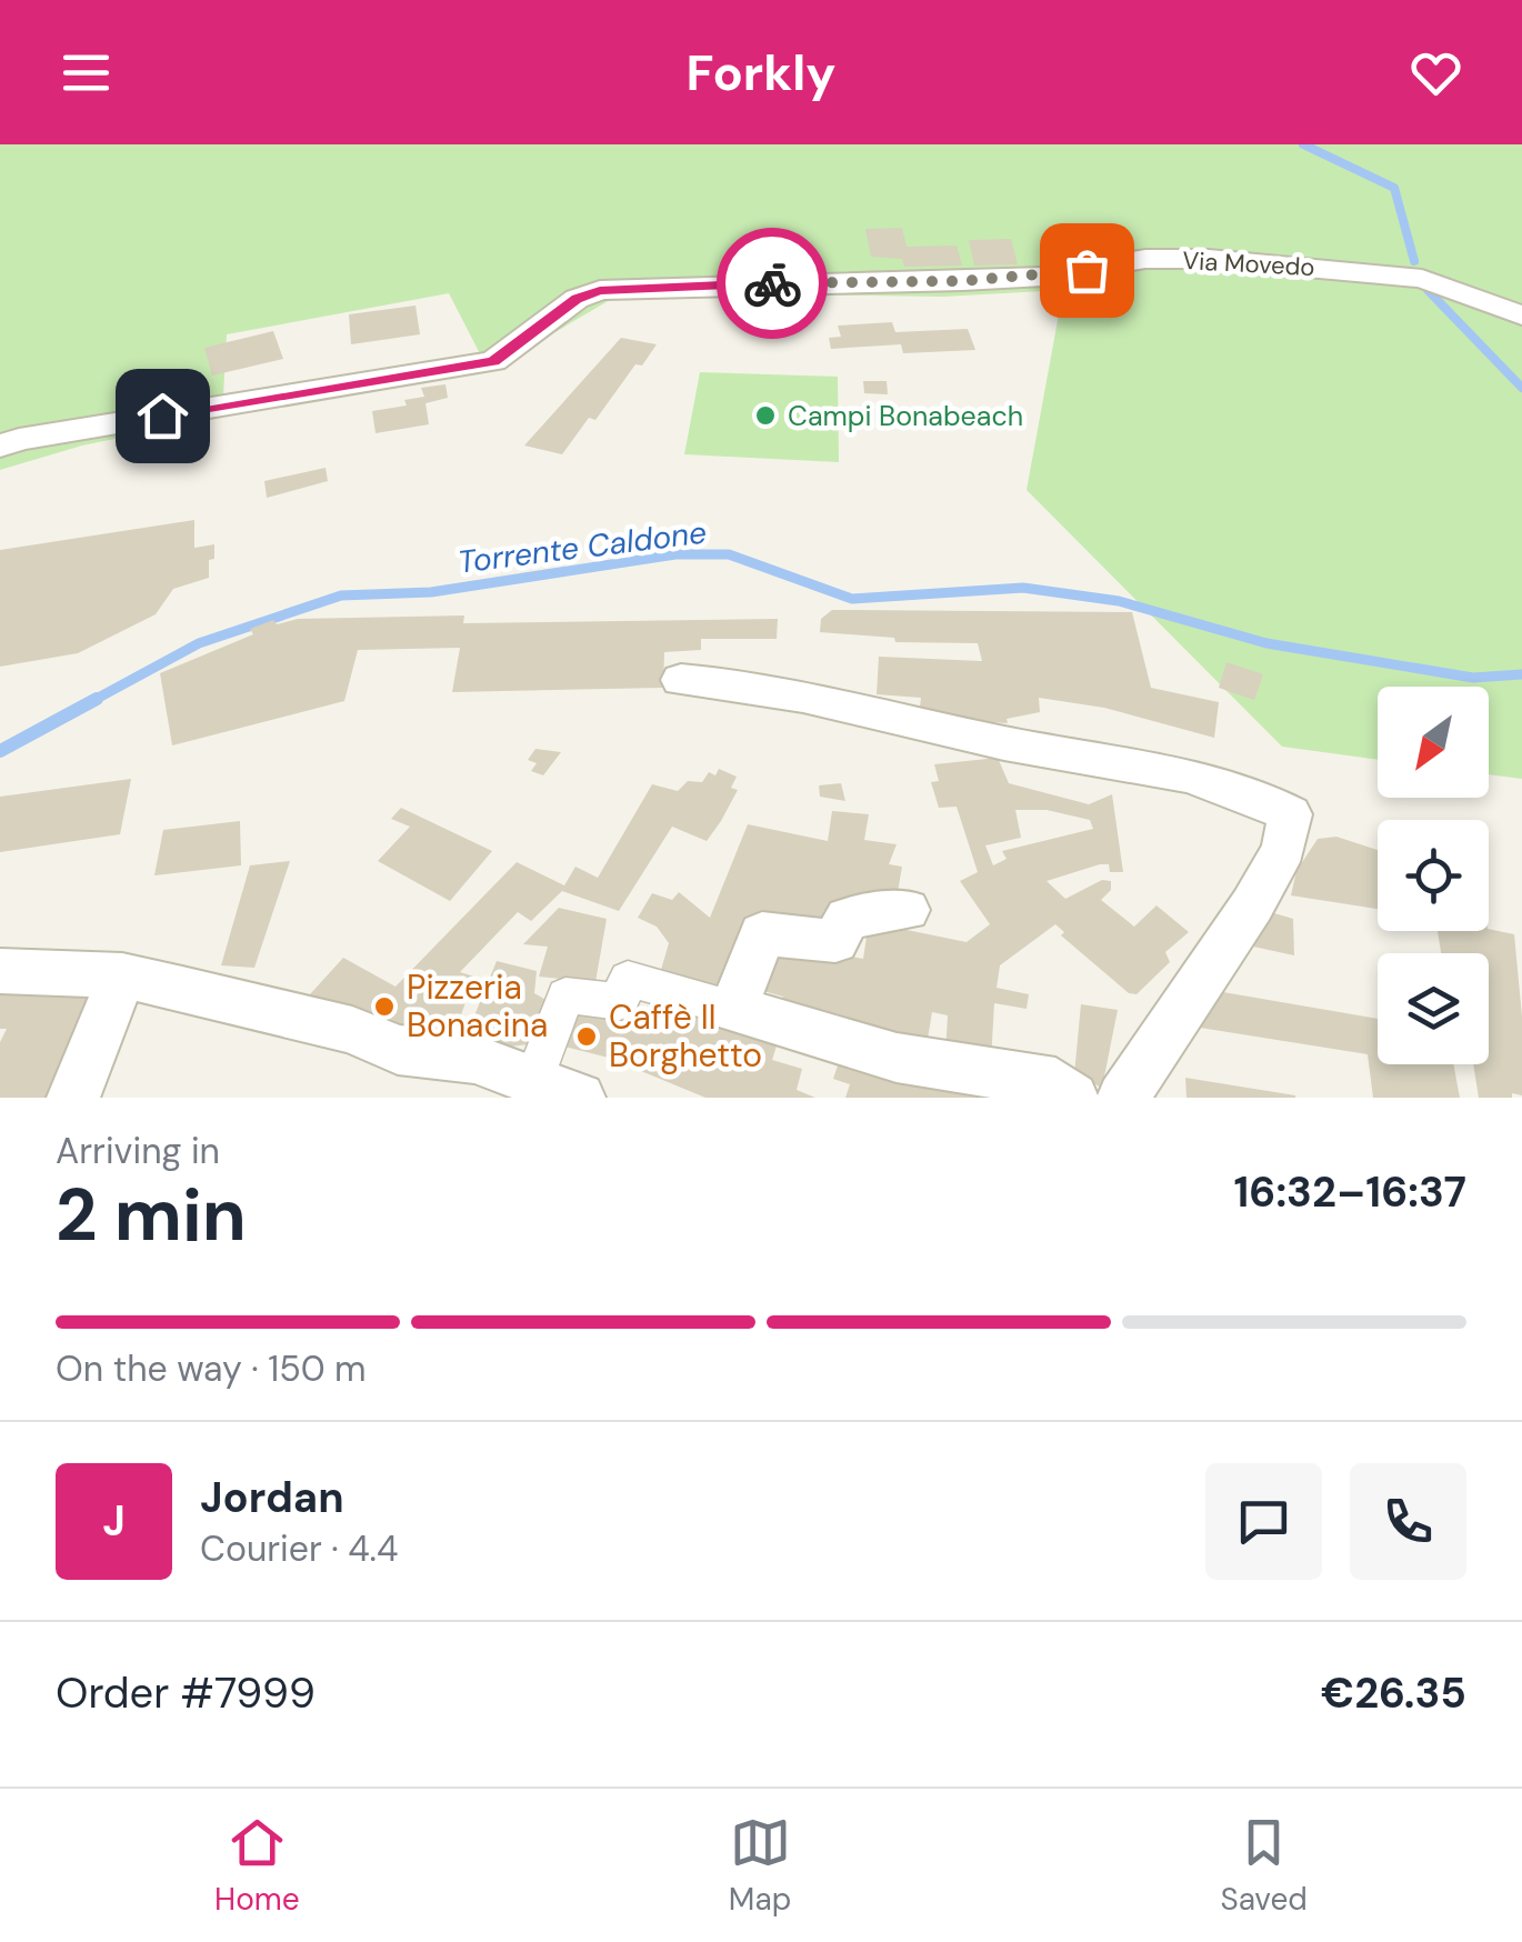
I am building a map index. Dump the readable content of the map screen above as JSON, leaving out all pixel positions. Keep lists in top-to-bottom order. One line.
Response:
{"streets":{"street":["Via Movedo"]},"water":["Torrente Caldone"],"places":["Campi Bonabeach","Pizzeria Bonacina","Caffè Il Borghetto"],"north":"bottom left","page":{"header":"Forkly","heading":["2 min","Arriving in","16:32–16:37"],"panel":["Jordan","Courier · 4.4","Order #7999","€26.35"],"bar":"On the way · 150 m","round":"J","tabs":["Home","Map","Saved"]}}
